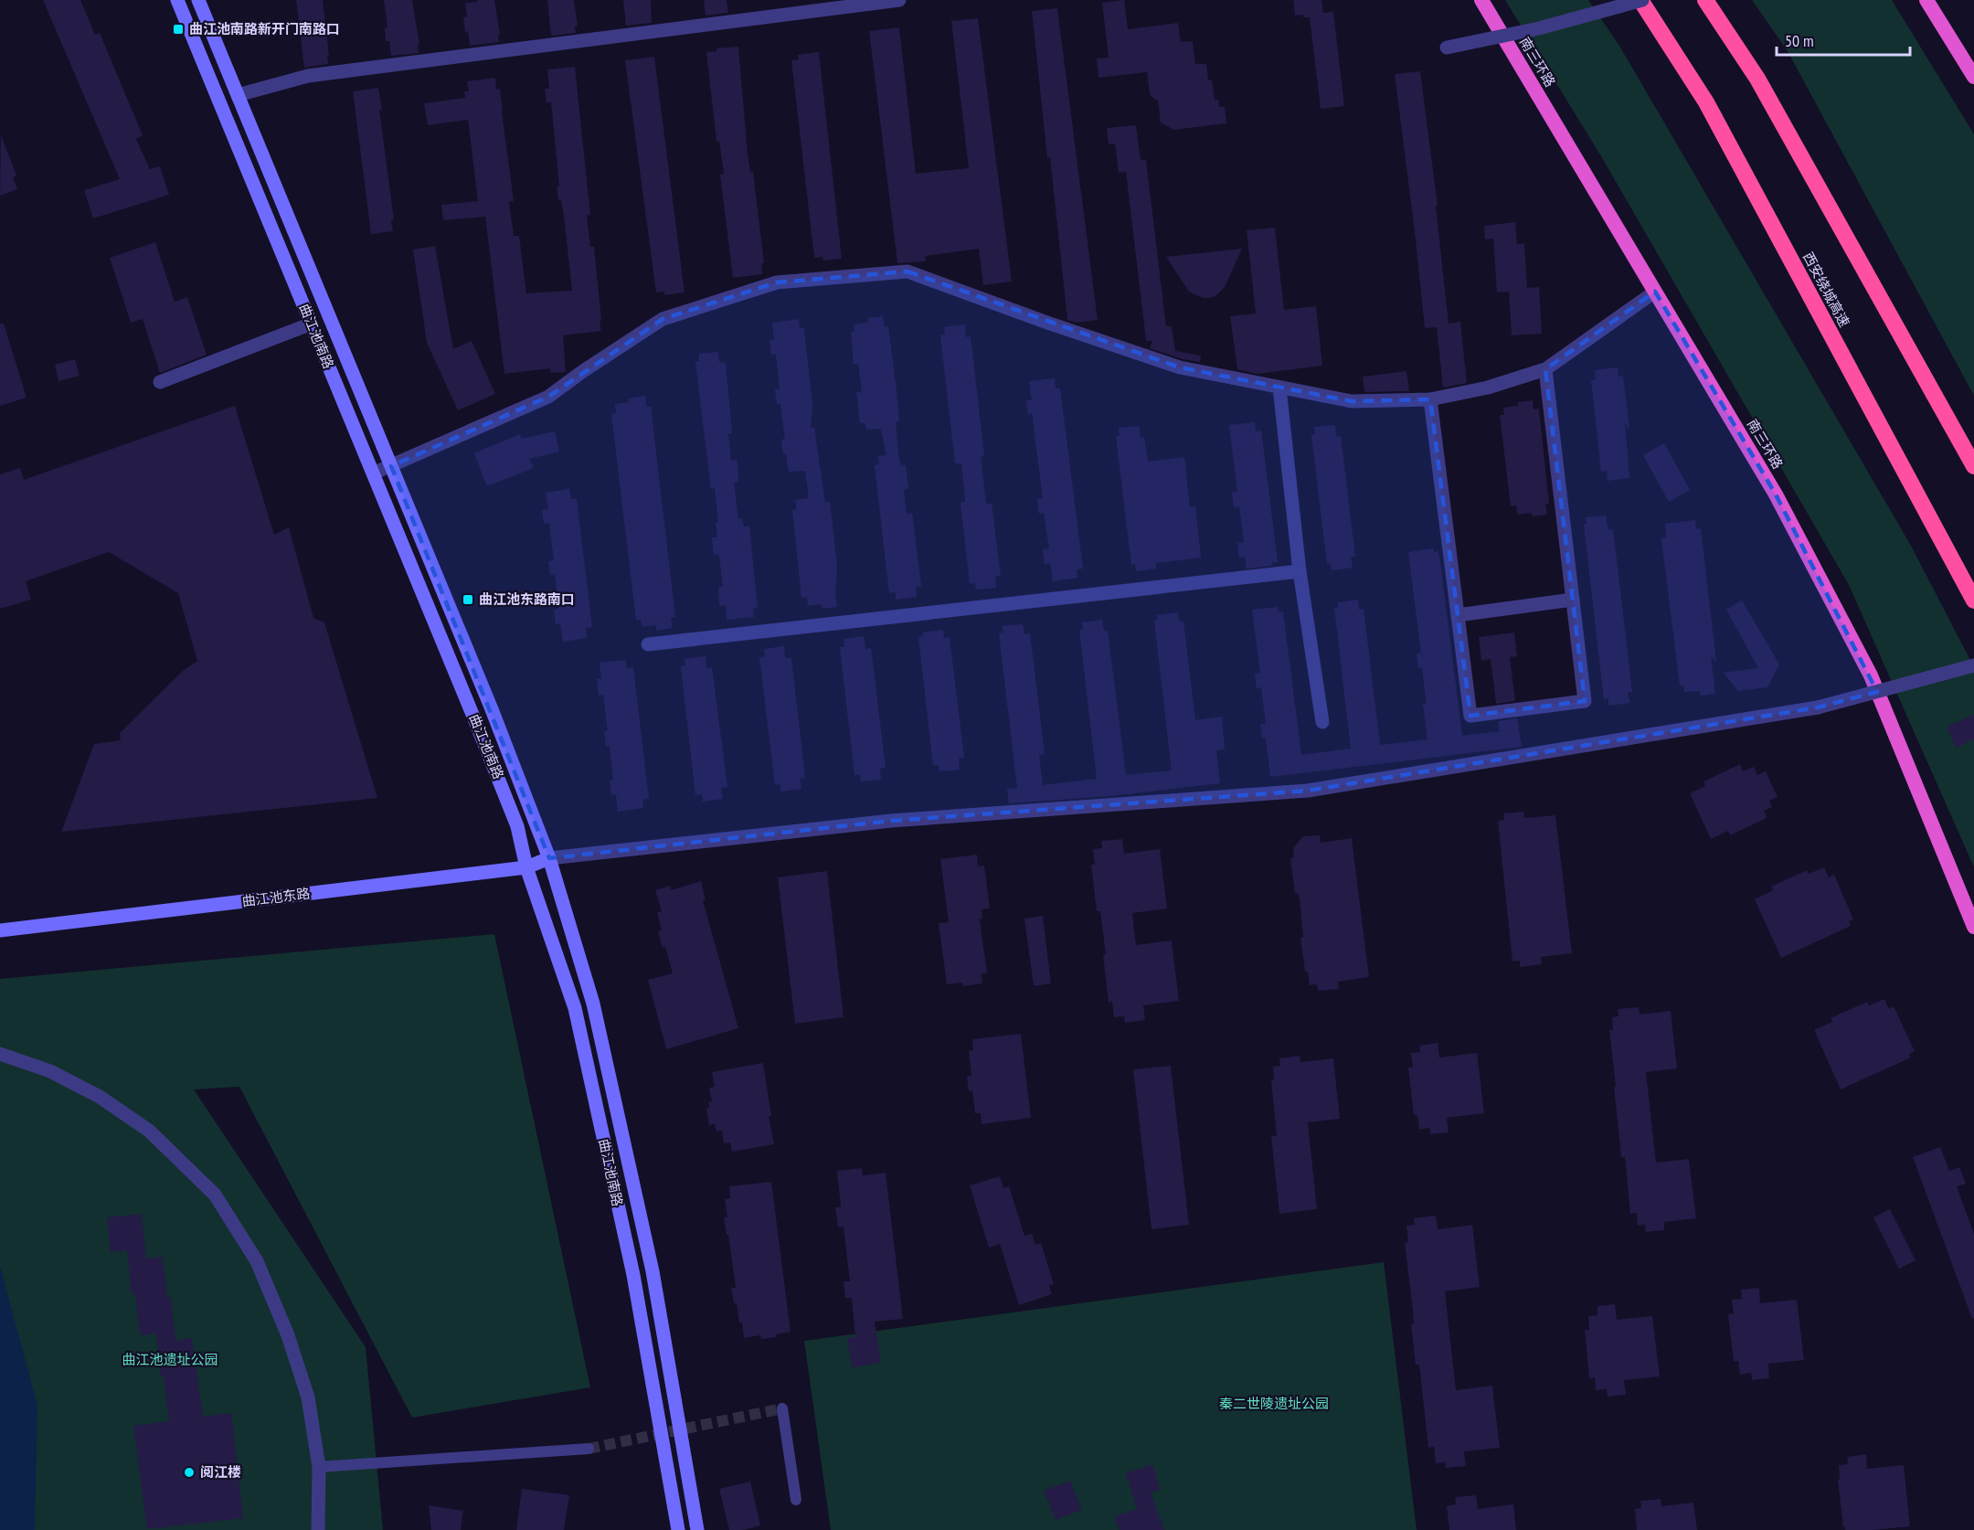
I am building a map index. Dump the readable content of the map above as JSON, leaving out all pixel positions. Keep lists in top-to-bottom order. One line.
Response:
{"streets":{"highway":["南三环路","西安绕城高速"],"main road":["曲江池南路","曲江池东路"]},"crossings":[["曲江池南路","曲江池东路"]],"parks":["曲江池遗址公园","秦二世陵遗址公园"],"places":{"transit":["曲江池南路新开门南路口","曲江池东路南口"],"other":["阅江楼"]},"scale_bar":"50 m"}
